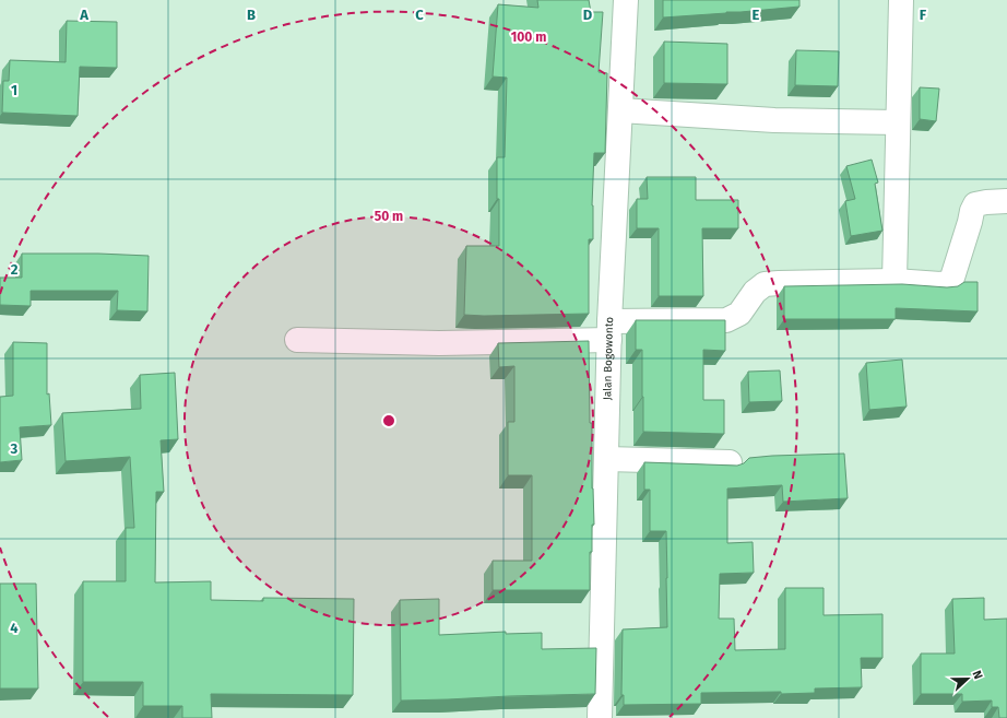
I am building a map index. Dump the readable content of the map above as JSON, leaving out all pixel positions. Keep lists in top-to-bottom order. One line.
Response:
{"streets":{"street":["Jalan Bogowonto"]},"north":"right","grid":{"columns":["A","B","C","D","E","F"],"rows":["1","2","3","4"]},"rings":["100 m","50 m"]}
